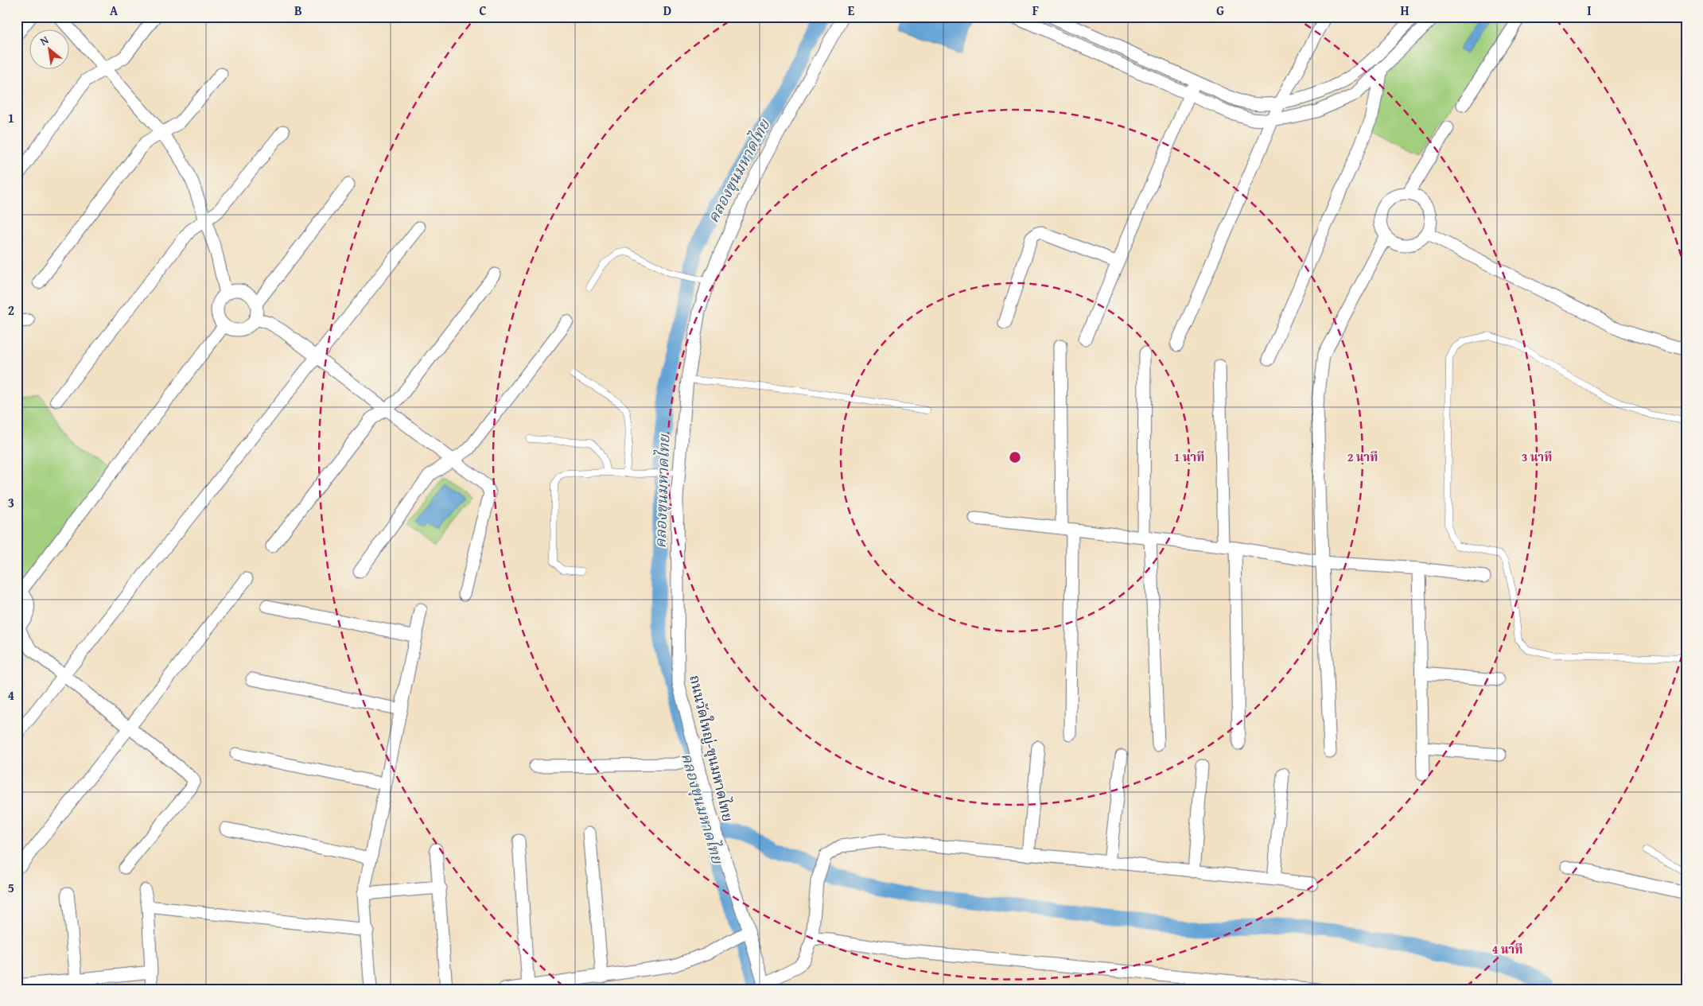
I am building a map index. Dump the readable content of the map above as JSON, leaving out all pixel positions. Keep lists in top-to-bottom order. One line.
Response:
{"streets":{"street":["ถนนวัดใหญ่-ขุนมหาดไทย"]},"water":["คลองขุนมหาดไทย"],"north":"top left","grid":{"columns":["A","B","C","D","E","F","G","H","I"],"rows":["1","2","3","4","5"]},"rings":["1 นาที","2 นาที","3 นาที","4 นาที"]}
